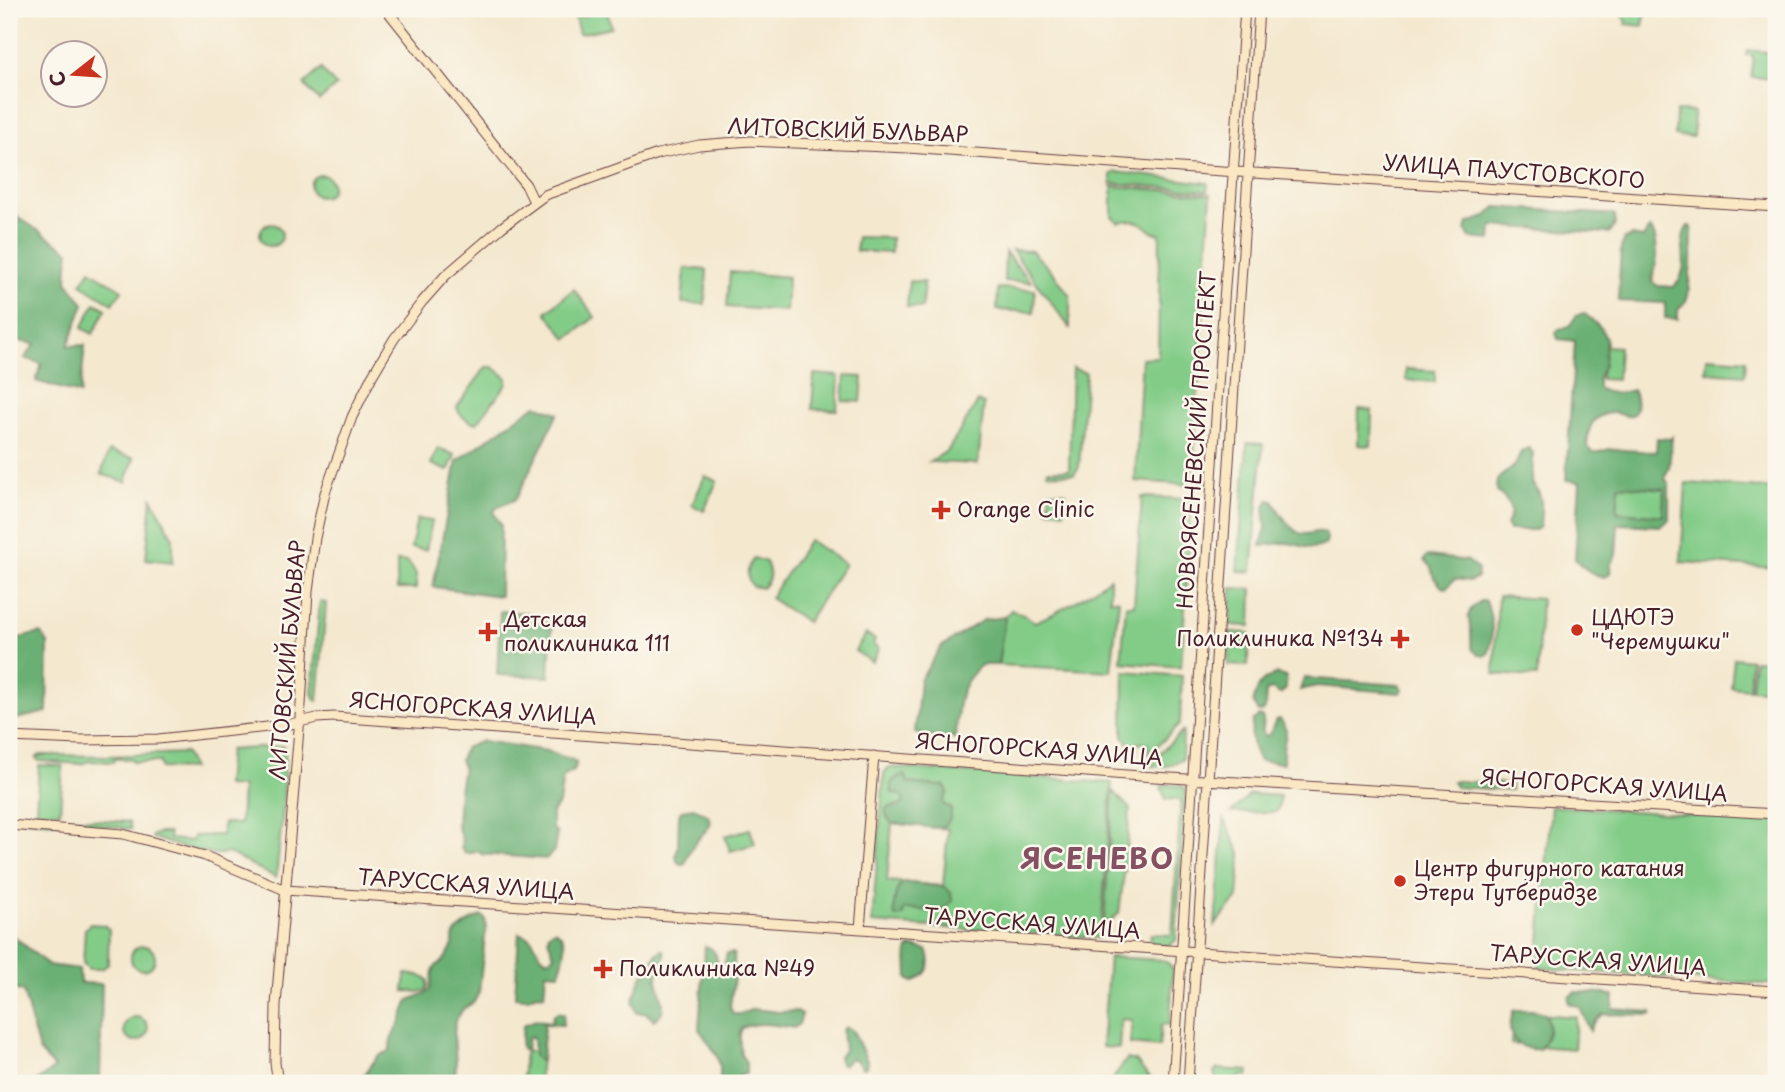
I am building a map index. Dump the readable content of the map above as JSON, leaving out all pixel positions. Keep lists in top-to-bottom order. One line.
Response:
{"streets":{"main road":["ЛИТОВСКИЙ БУЛЬВАР","УЛИЦА ПАУСТОВСКОГО","НОВОЯСЕНЕВСКИЙ ПРОСПЕКТ","ЯСНОГОРСКАЯ УЛИЦА","ТАРУССКАЯ УЛИЦА"]},"crossings":[["ЛИТОВСКИЙ БУЛЬВАР","УЛИЦА ПАУСТОВСКОГО"],["ЛИТОВСКИЙ БУЛЬВАР","НОВОЯСЕНЕВСКИЙ ПРОСПЕКТ"],["ЛИТОВСКИЙ БУЛЬВАР","ЯСНОГОРСКАЯ УЛИЦА"],["ЛИТОВСКИЙ БУЛЬВАР","ТАРУССКАЯ УЛИЦА"],["УЛИЦА ПАУСТОВСКОГО","НОВОЯСЕНЕВСКИЙ ПРОСПЕКТ"],["НОВОЯСЕНЕВСКИЙ ПРОСПЕКТ","ЯСНОГОРСКАЯ УЛИЦА"],["НОВОЯСЕНЕВСКИЙ ПРОСПЕКТ","ТАРУССКАЯ УЛИЦА"]],"districts":["ЯСЕНЕВО"],"places":{"health":["Orange Clinic","Детская поликлиника 111","Поликлиника №134","Поликлиника №49"],"other":["ЦДЮТЭ \"Черемушки\"","Центр фигурного катания Этери Тутберидзе"]},"north":"left"}
